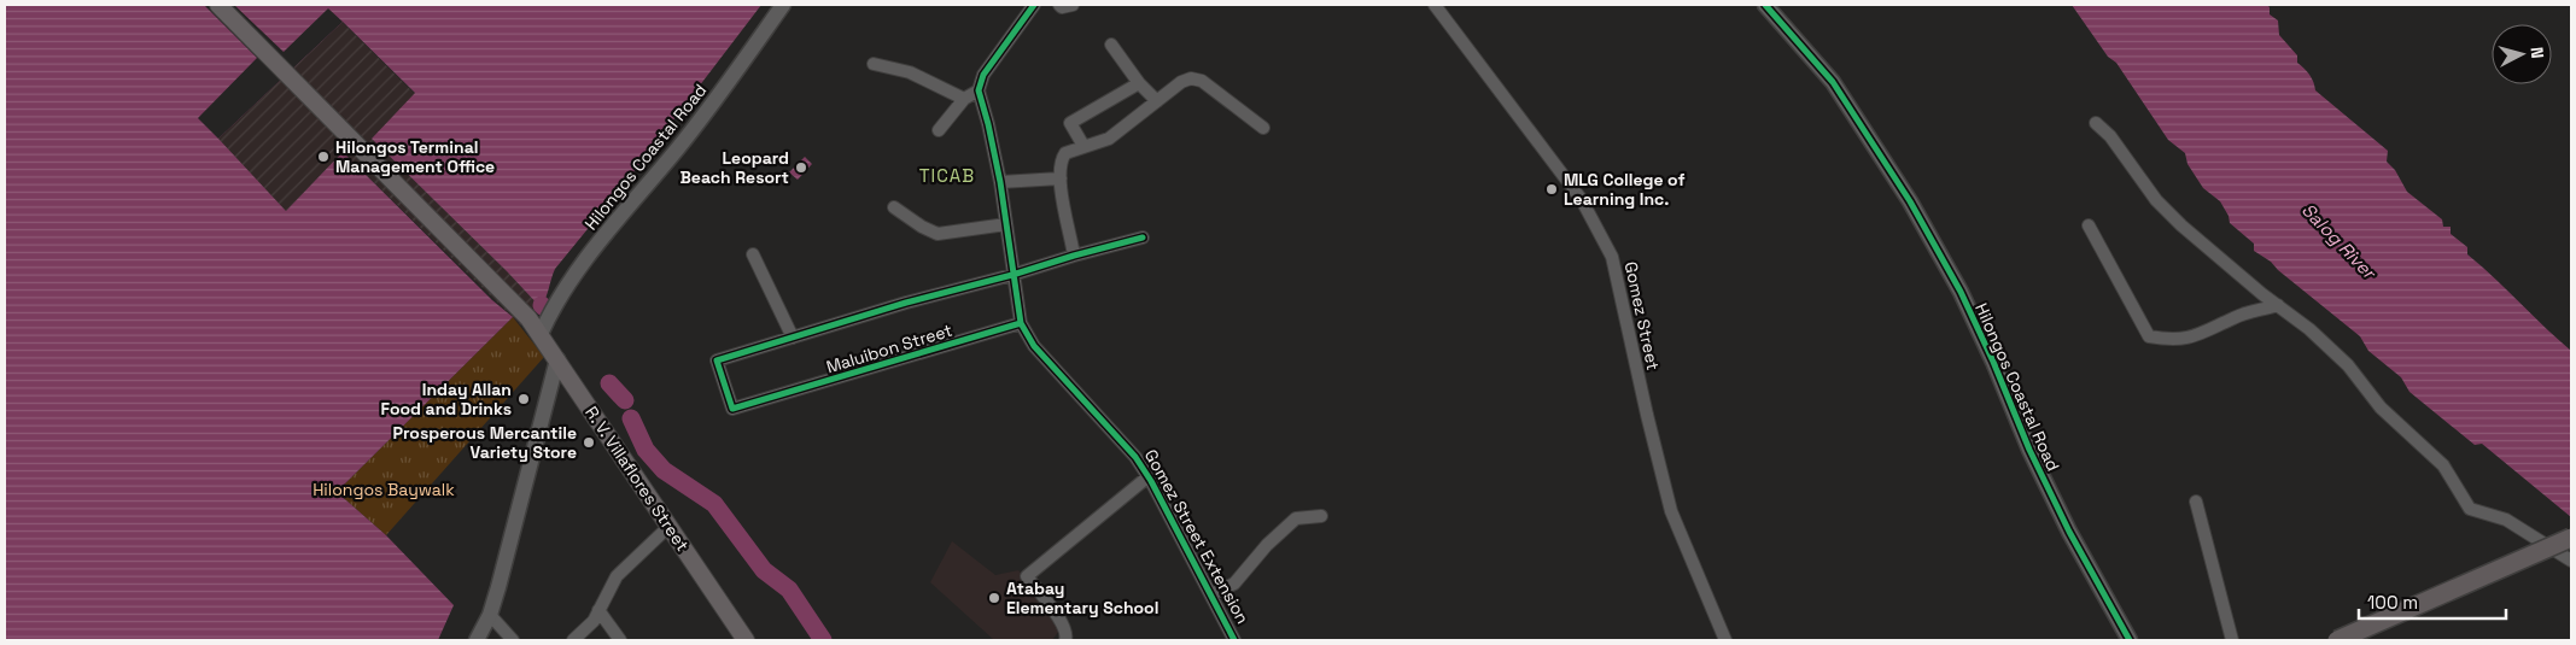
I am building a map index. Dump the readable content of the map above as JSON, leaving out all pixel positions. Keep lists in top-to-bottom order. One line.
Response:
{"streets":{"main road":["R. V. Villaflores Street"],"street":["Hilongos Coastal Road","Gomez Street","Maluibon Street","Gomez Street Extension"]},"crossings":[["Hilongos Coastal Road","R. V. Villaflores Street"],["Maluibon Street","Gomez Street Extension"]],"districts":["TICAB"],"water":["Salog River"],"parks":["Hilongos Baywalk"],"places":["Hilongos Terminal Management Office","Leopard Beach Resort","MLG College of Learning Inc.","Inday Allan Food and Drinks","Prosperous Mercantile Variety Store","Atabay Elementary School"],"scale_bar":"100 m","north":"right"}
